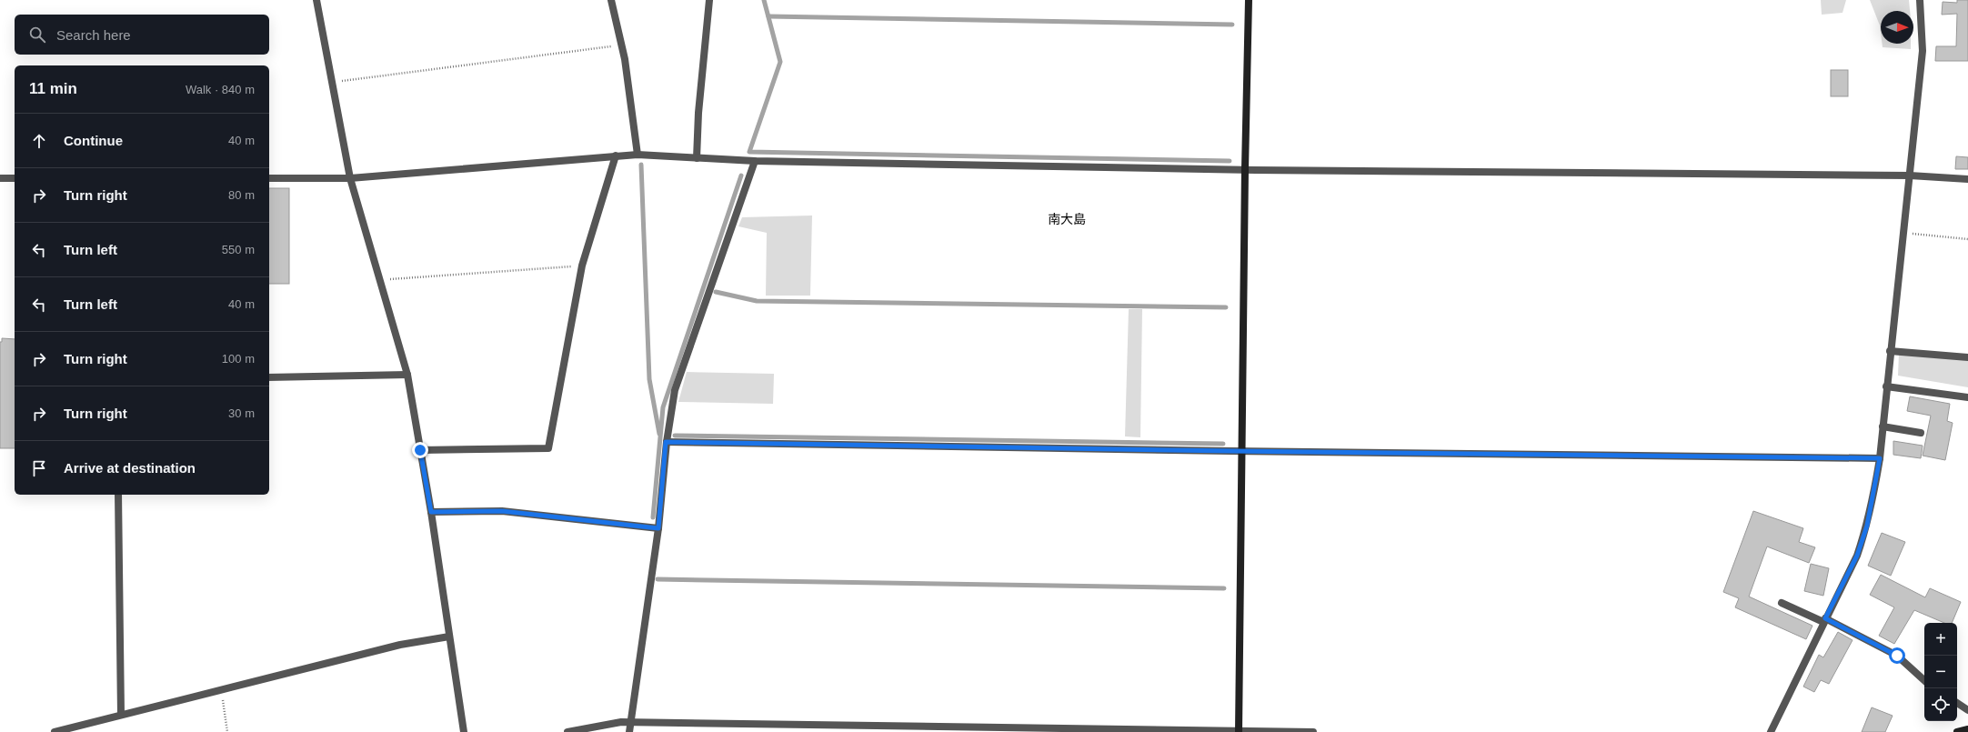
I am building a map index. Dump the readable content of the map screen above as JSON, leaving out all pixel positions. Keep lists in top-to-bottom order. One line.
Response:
{"districts":["南大島"],"north":"right","page":{"search":"Search here","heading":["11 min","Walk · 840 m"],"list":[["Continue","40 m"],["Turn right","80 m"],["Turn left","550 m"],["Turn left","40 m"],["Turn right","100 m"],["Turn right","30 m"],"Arrive at destination"],"map_buttons":["+","−"]}}
